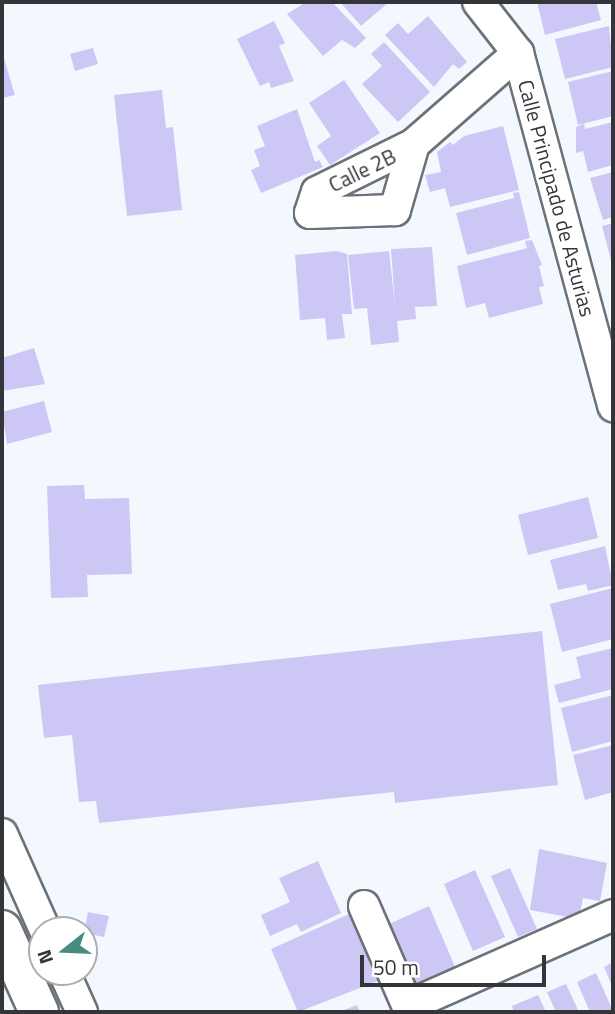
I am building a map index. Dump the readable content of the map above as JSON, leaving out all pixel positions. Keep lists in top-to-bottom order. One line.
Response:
{"streets":{"street":["Calle 2B","Calle Principado de Asturias"]},"crossings":[["Calle 2B","Calle Principado de Asturias"]],"scale_bar":"50 m","north":"left"}
